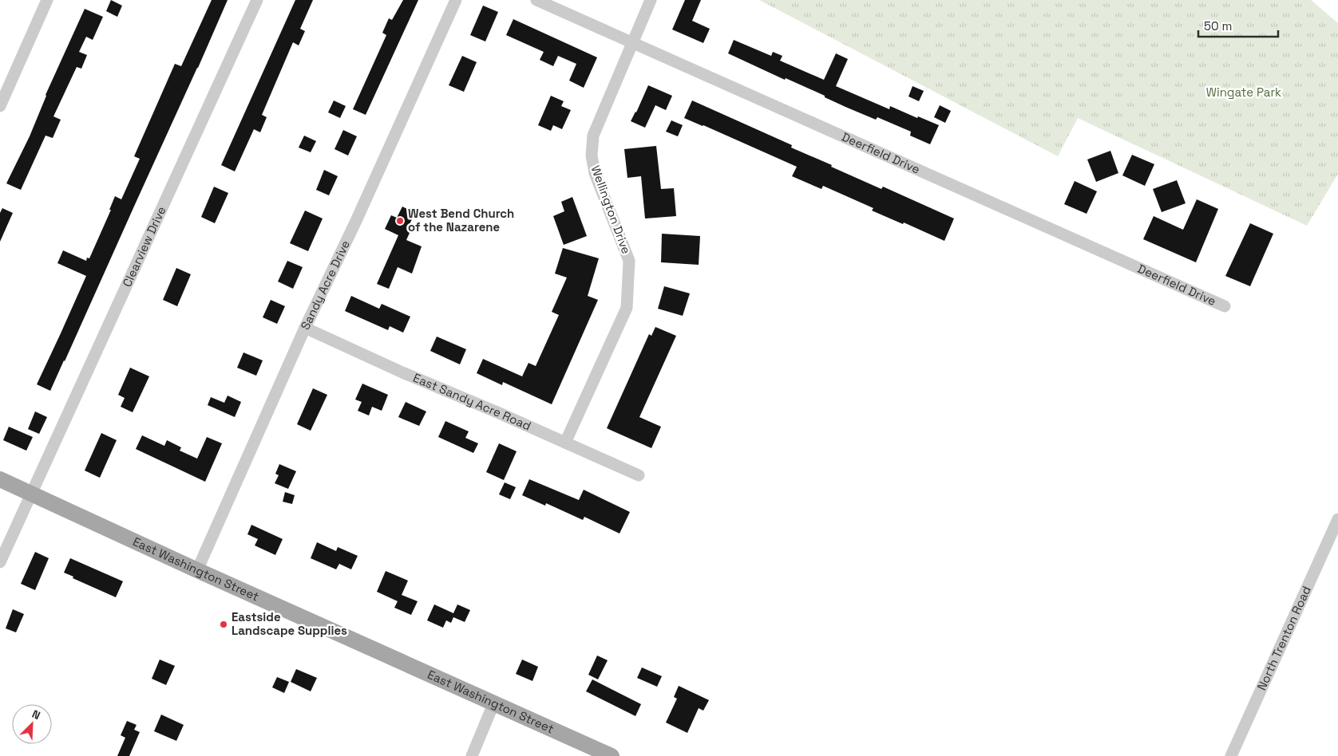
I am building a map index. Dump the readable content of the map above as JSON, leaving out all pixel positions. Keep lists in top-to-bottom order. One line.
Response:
{"streets":{"main road":["East Washington Street"],"street":["Deerfield Drive","Wellington Drive","Clearview Drive","Sandy Acre Drive","East Sandy Acre Road","North Trenton Road"]},"crossings":[["Deerfield Drive","Wellington Drive"],["Wellington Drive","East Sandy Acre Road"],["Clearview Drive","East Washington Street"],["Sandy Acre Drive","East Sandy Acre Road"],["Sandy Acre Drive","East Washington Street"]],"parks":["Wingate Park"],"places":["West Bend Church of the Nazarene","Eastside Landscape Supplies"],"scale_bar":"50 m","north":"top right"}
